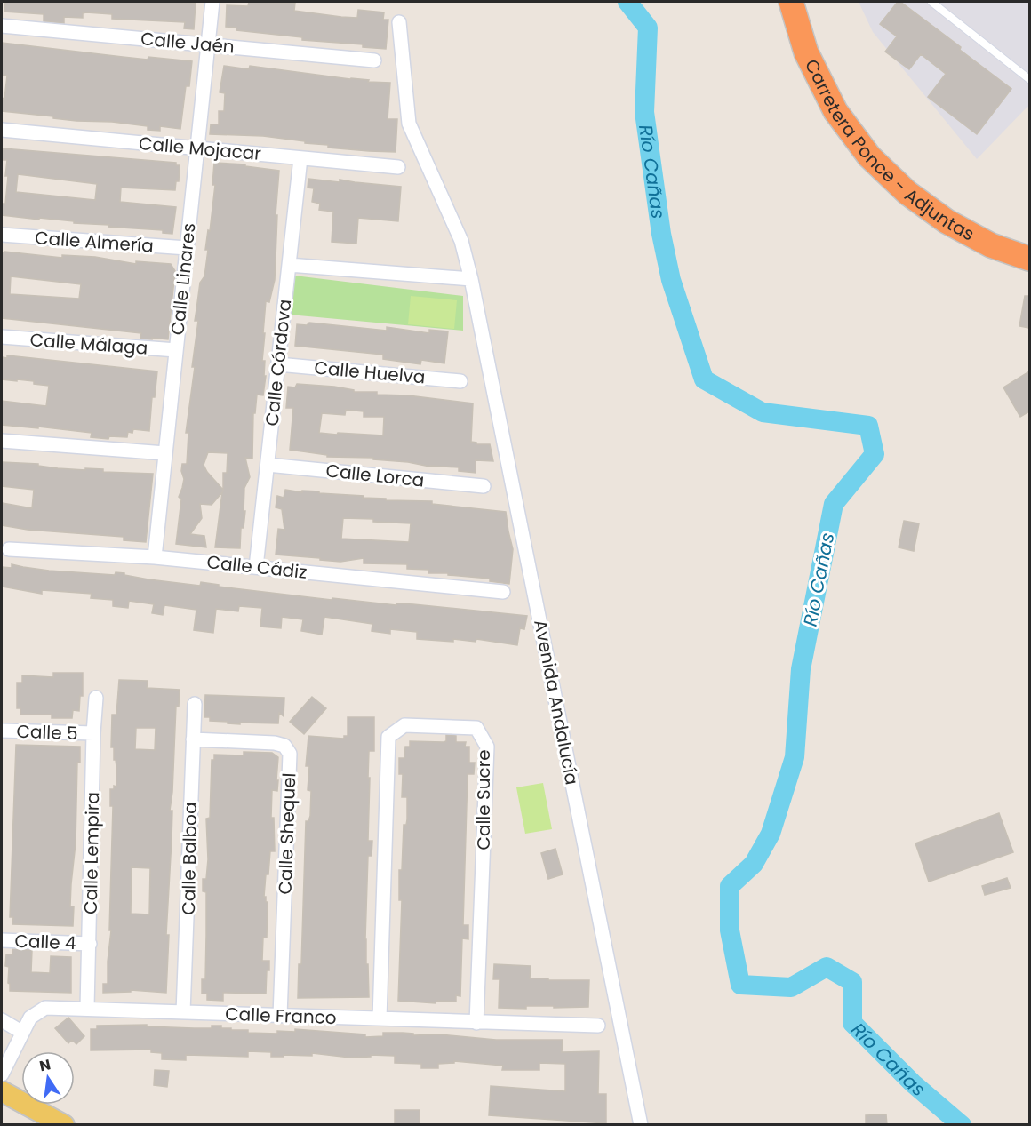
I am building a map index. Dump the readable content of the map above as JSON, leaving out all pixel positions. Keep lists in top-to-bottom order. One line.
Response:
{"streets":{"highway":["Carretera Ponce - Adjuntas"],"street":["Calle Jaén","Calle Mojacar","Calle Almería","Calle Linares","Calle Málaga","Calle Córdova","Calle Huelva","Calle Lorca","Calle Cádiz","Avenida Andalucía","Calle 5","Calle Sucre","Calle Shequel","Calle Lempira","Calle Balboa","Calle 4","Calle Franco"]},"crossings":[["Calle Jaén","Calle Linares"],["Calle Mojacar","Calle Linares"],["Calle Mojacar","Calle Córdova"],["Calle Almería","Calle Linares"],["Calle Linares","Calle Málaga"],["Calle Linares","Calle Cádiz"],["Calle Córdova","Calle Huelva"],["Calle Córdova","Calle Lorca"],["Calle Córdova","Calle Cádiz"],["Calle 5","Calle Lempira"],["Calle Sucre","Calle Franco"],["Calle Shequel","Calle Balboa"],["Calle Shequel","Calle Franco"],["Calle Lempira","Calle 4"],["Calle Lempira","Calle Franco"],["Calle Balboa","Calle Franco"]],"water":["Río Cañas"],"north":"top"}
